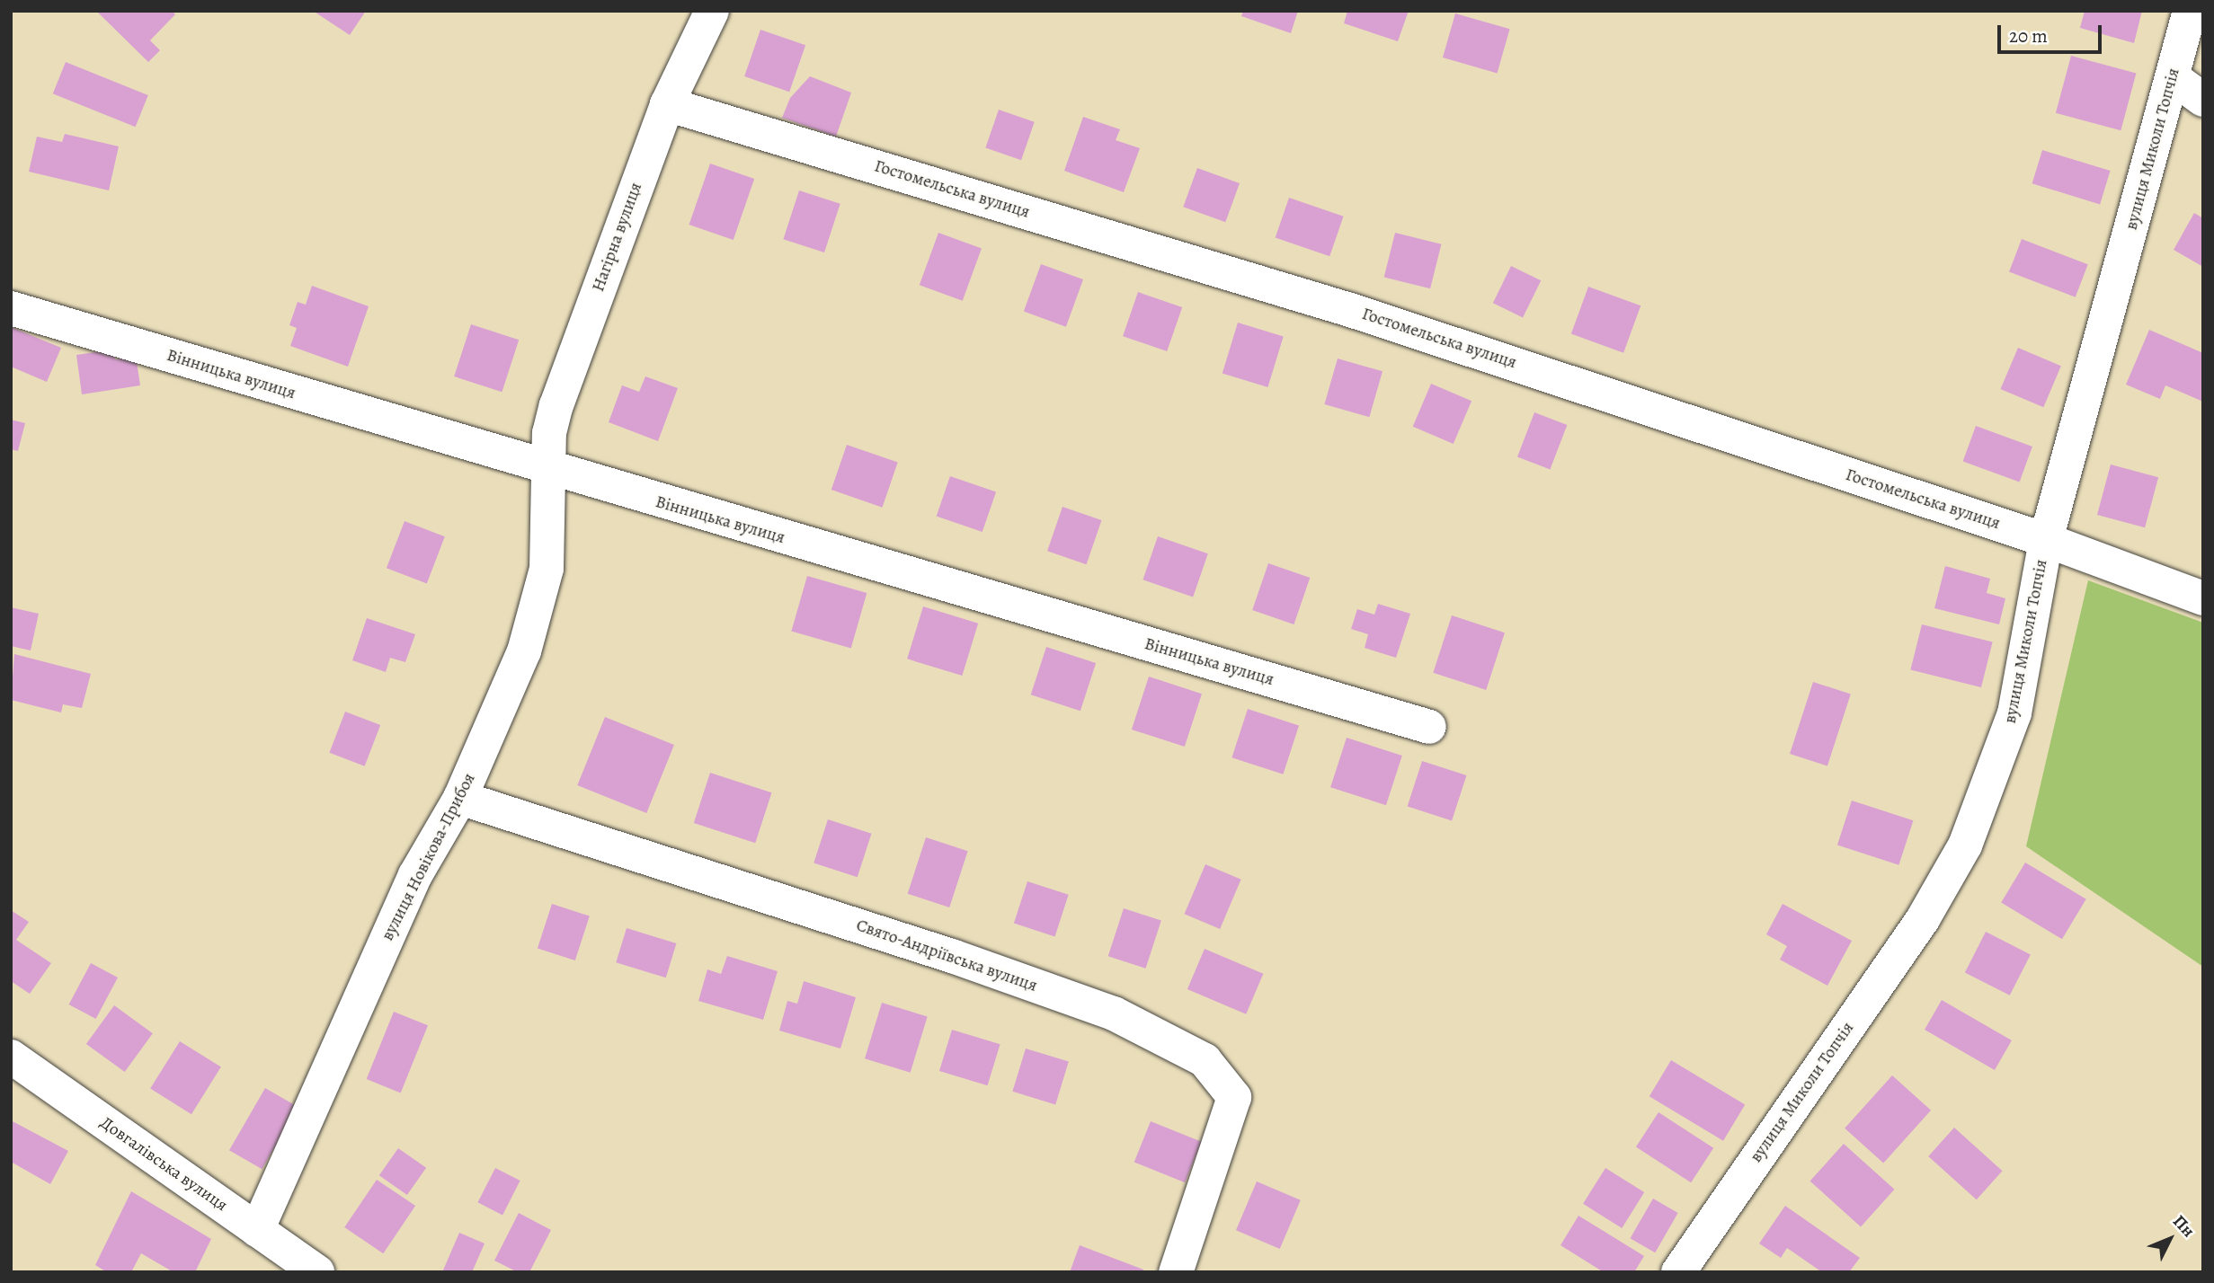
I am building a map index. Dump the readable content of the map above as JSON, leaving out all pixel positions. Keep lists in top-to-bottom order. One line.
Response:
{"streets":{"street":["вулиця Миколи Топчія","Гостомельська вулиця","Нагірна вулиця","Вінницька вулиця","вулиця Новікова-Прибоя","Свято-Андріївська вулиця","Довгалівська вулиця"]},"crossings":[["вулиця Миколи Топчія","Гостомельська вулиця"],["Гостомельська вулиця","Нагірна вулиця"],["Нагірна вулиця","Вінницька вулиця"],["Нагірна вулиця","вулиця Новікова-Прибоя"],["Вінницька вулиця","вулиця Новікова-Прибоя"],["вулиця Новікова-Прибоя","Свято-Андріївська вулиця"],["вулиця Новікова-Прибоя","Довгалівська вулиця"]],"scale_bar":"20 m","north":"top right"}
